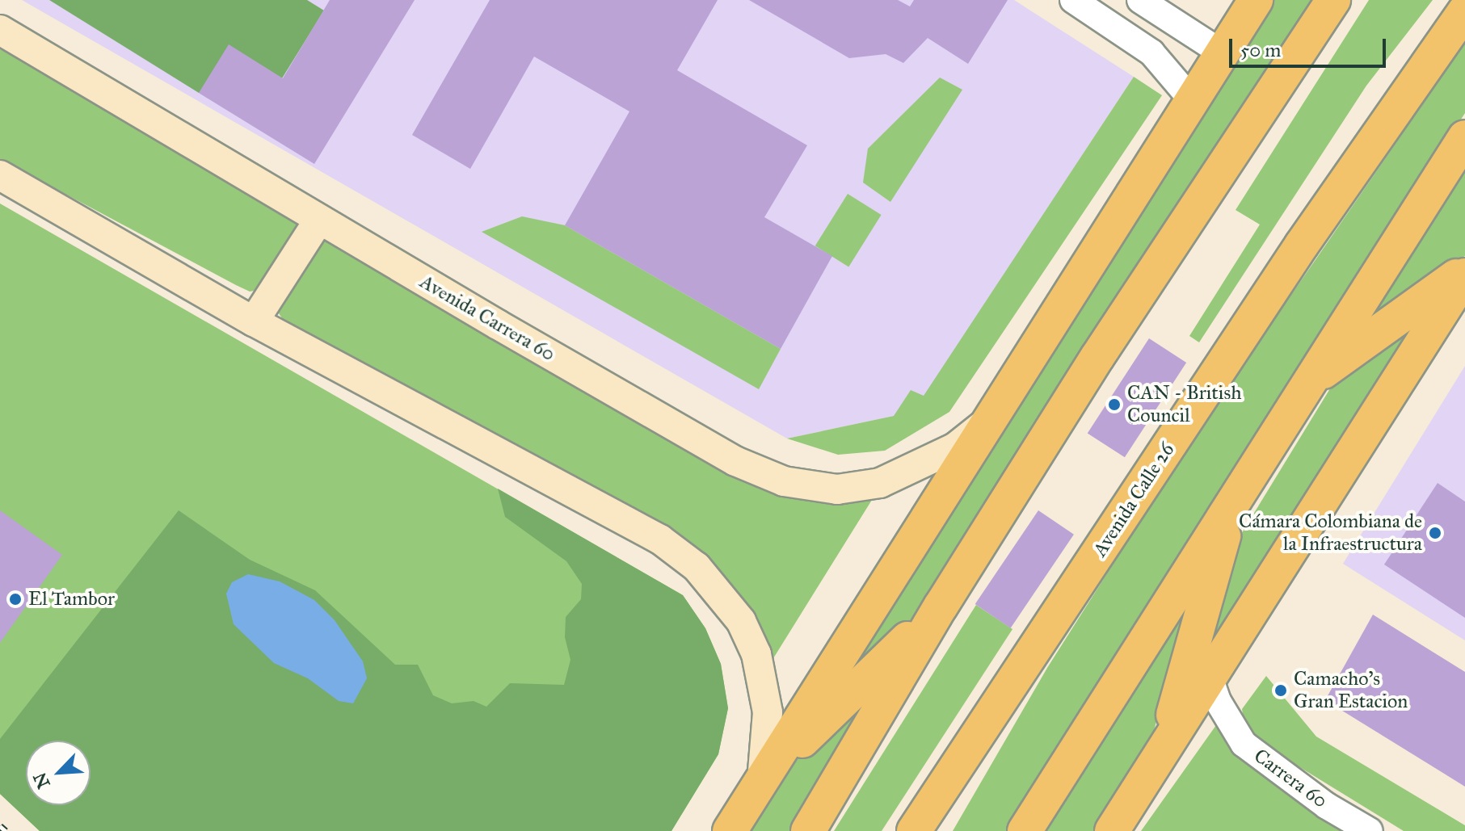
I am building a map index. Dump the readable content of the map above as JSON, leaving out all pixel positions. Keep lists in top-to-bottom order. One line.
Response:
{"streets":{"main road":["Avenida Carrera 60","Avenida Calle 26"],"street":["Carrera 60"]},"places":["CAN - British Council","Cámara Colombiana de la Infraestructura","El Tambor","Camacho's Gran Estacion"],"scale_bar":"50 m","north":"bottom left"}
